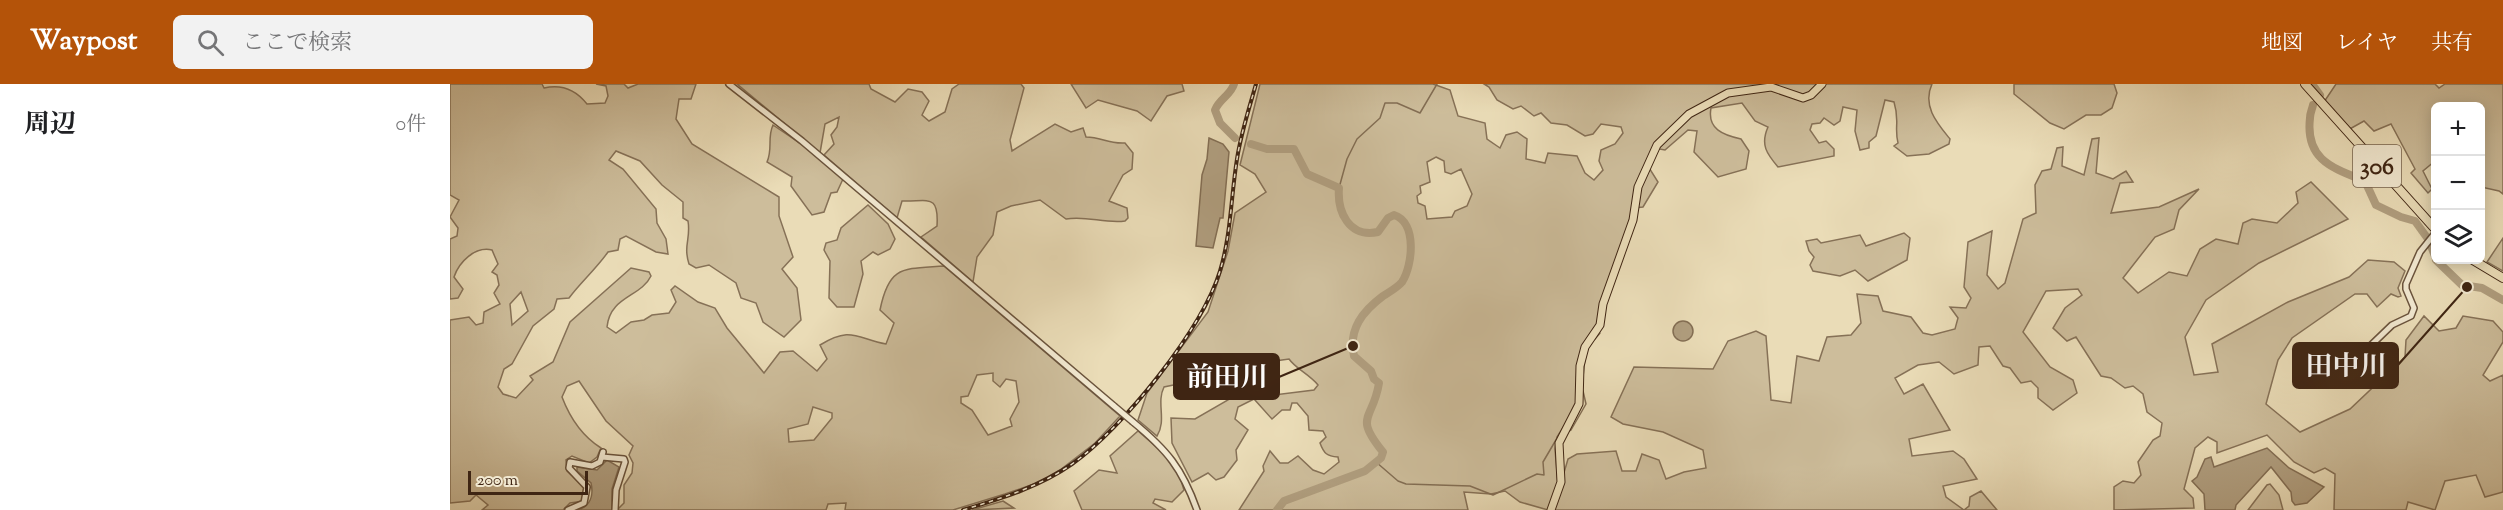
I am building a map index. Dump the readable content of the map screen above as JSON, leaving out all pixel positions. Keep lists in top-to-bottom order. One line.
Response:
{"streets":{"highway":["306"]},"places":["田中川","前田川"],"scale_bar":"200 m","page":{"header":"Waypost","search":"ここで検索","nav":["地図","レイヤ","共有"],"heading":["周辺","0件"],"map_buttons":["+","−"],"scale":"200 m"}}
